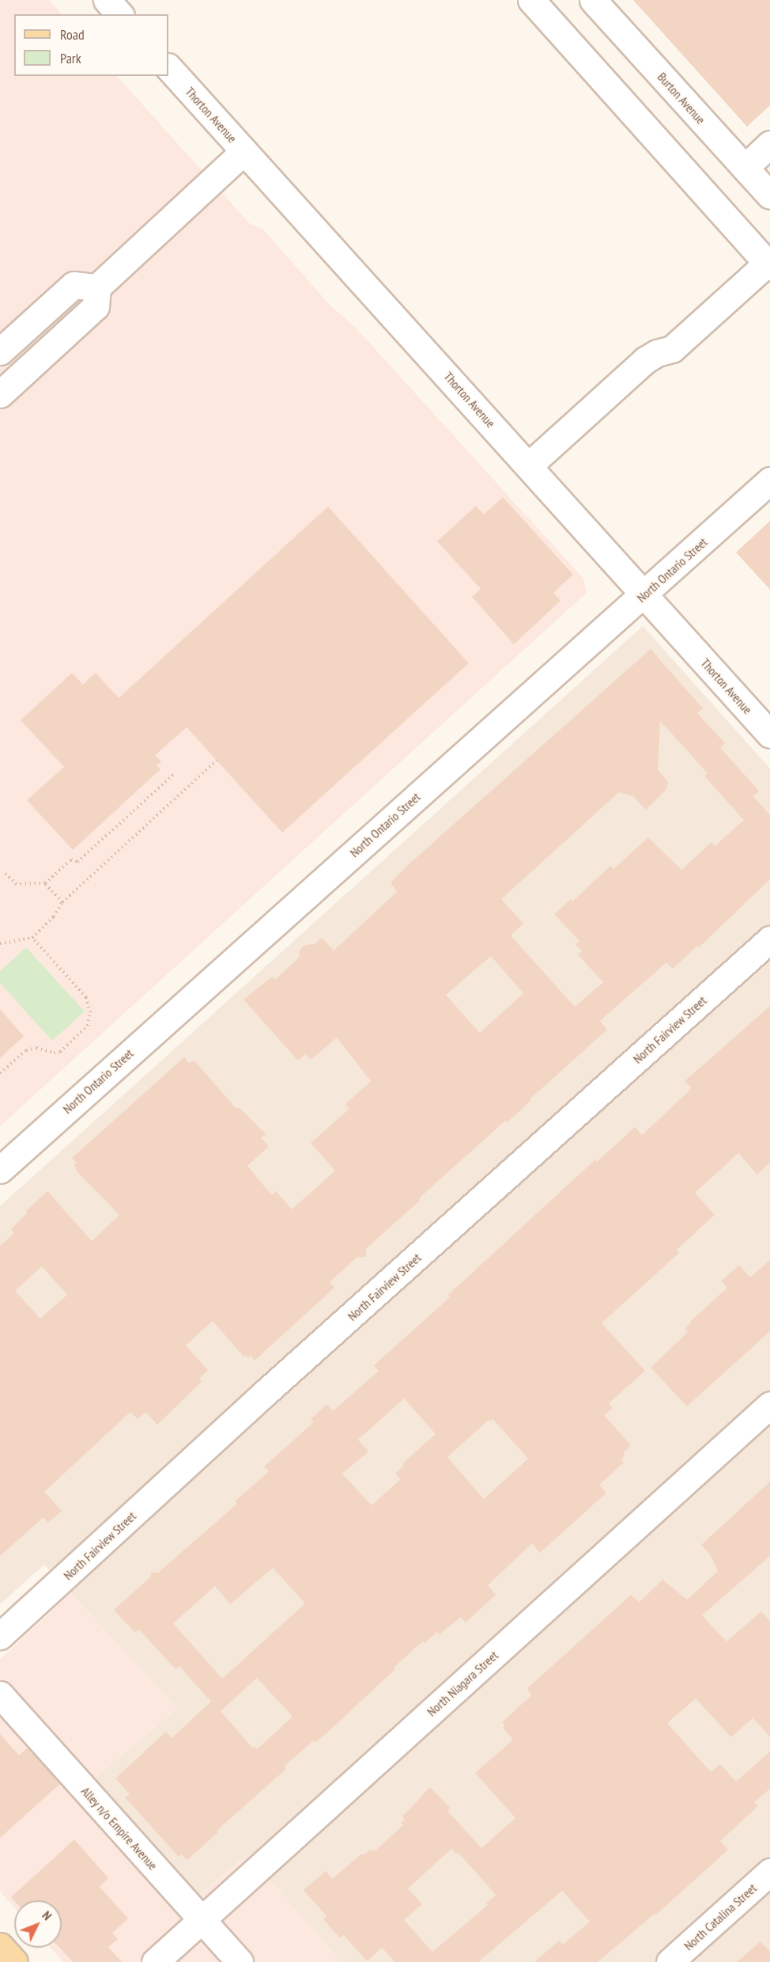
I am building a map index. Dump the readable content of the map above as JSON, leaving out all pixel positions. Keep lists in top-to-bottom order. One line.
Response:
{"streets":{"street":["Burton Avenue","Thorton Avenue","North Ontario Street","North Fairview Street","North Niagara Street","Alley n/o Empire Avenue","North Catalina Street"]},"crossings":[["Thorton Avenue","North Ontario Street"],["North Niagara Street","Alley n/o Empire Avenue"]],"legend":["Road","Park"],"north":"top right"}
